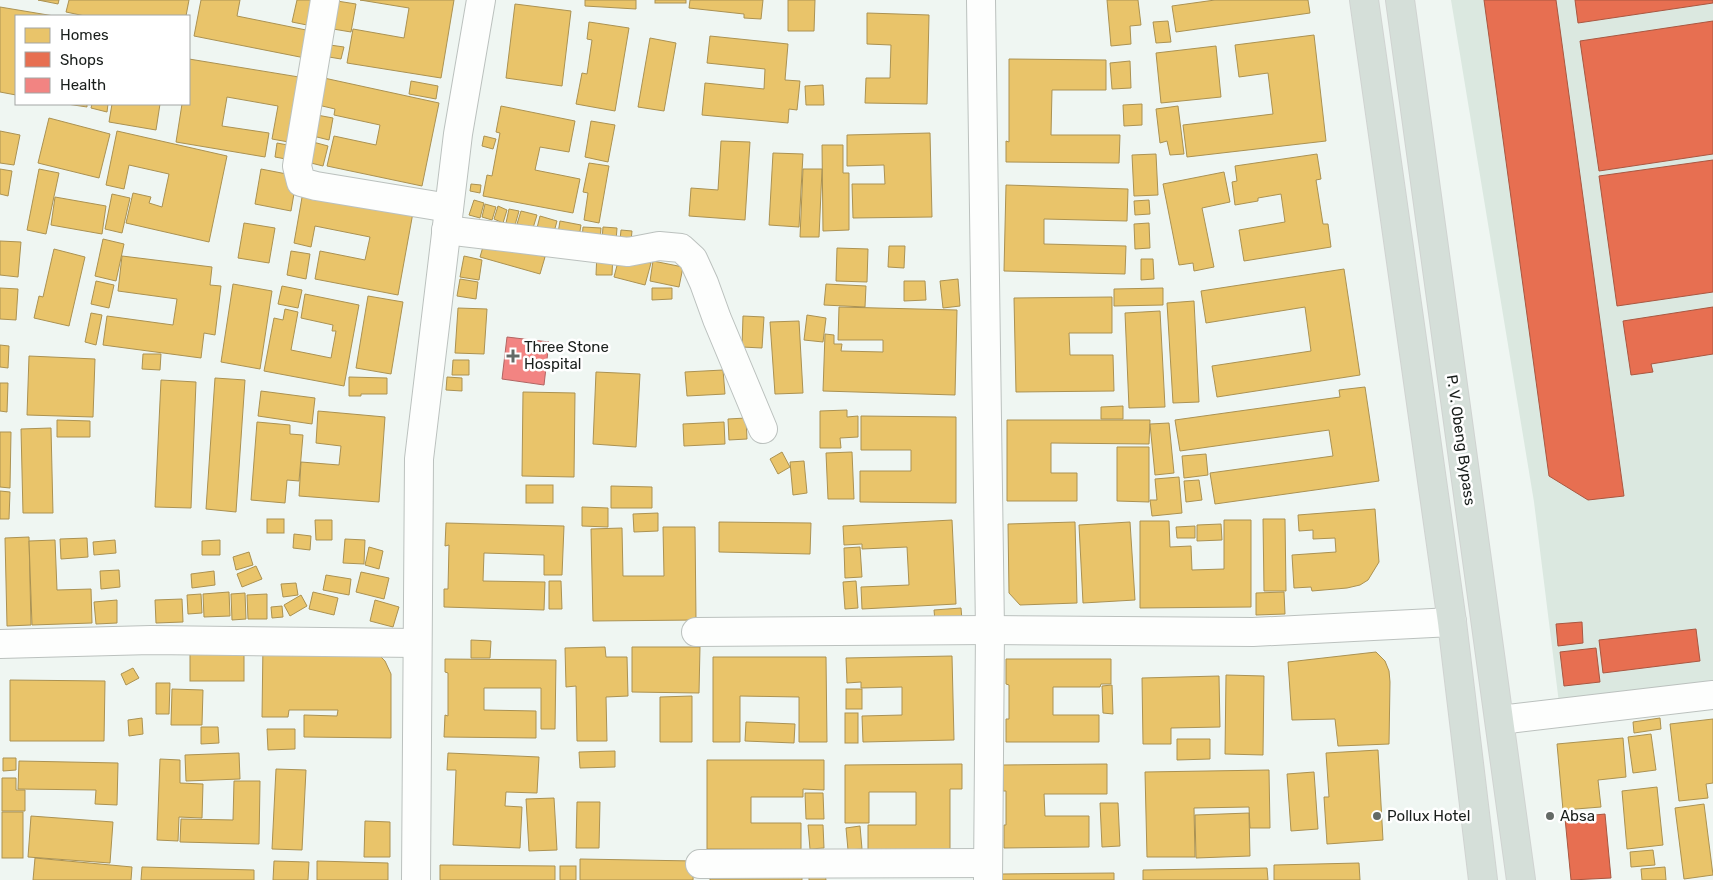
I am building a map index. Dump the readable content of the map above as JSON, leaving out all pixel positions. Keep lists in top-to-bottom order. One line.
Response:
{"streets":{"highway":["P. V. Obeng Bypass"]},"places":{"health":["Three Stone Hospital"],"other":["Pollux Hotel","Absa"]},"legend":["Homes","Shops","Health"]}
